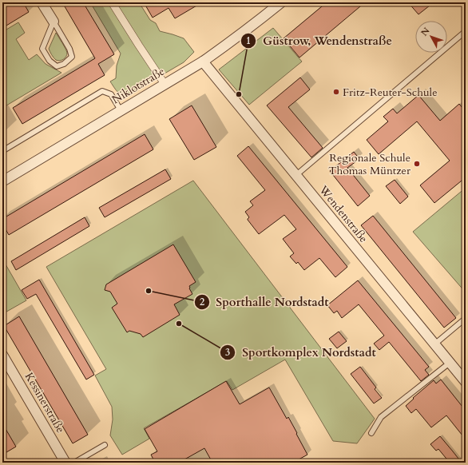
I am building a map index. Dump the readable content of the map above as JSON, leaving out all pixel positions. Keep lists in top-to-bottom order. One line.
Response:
{"streets":{"street":["Niklotstraße","Wendenstraße","Kessinerstraße"]},"crossings":[["Niklotstraße","Wendenstraße"]],"places":["Fritz-Reuter-Schule","Güstrow, Wendenstraße","Regionale Schule Thomas Müntzer","Sporthalle Nordstadt","Sportkomplex Nordstadt"],"north":"top left"}
